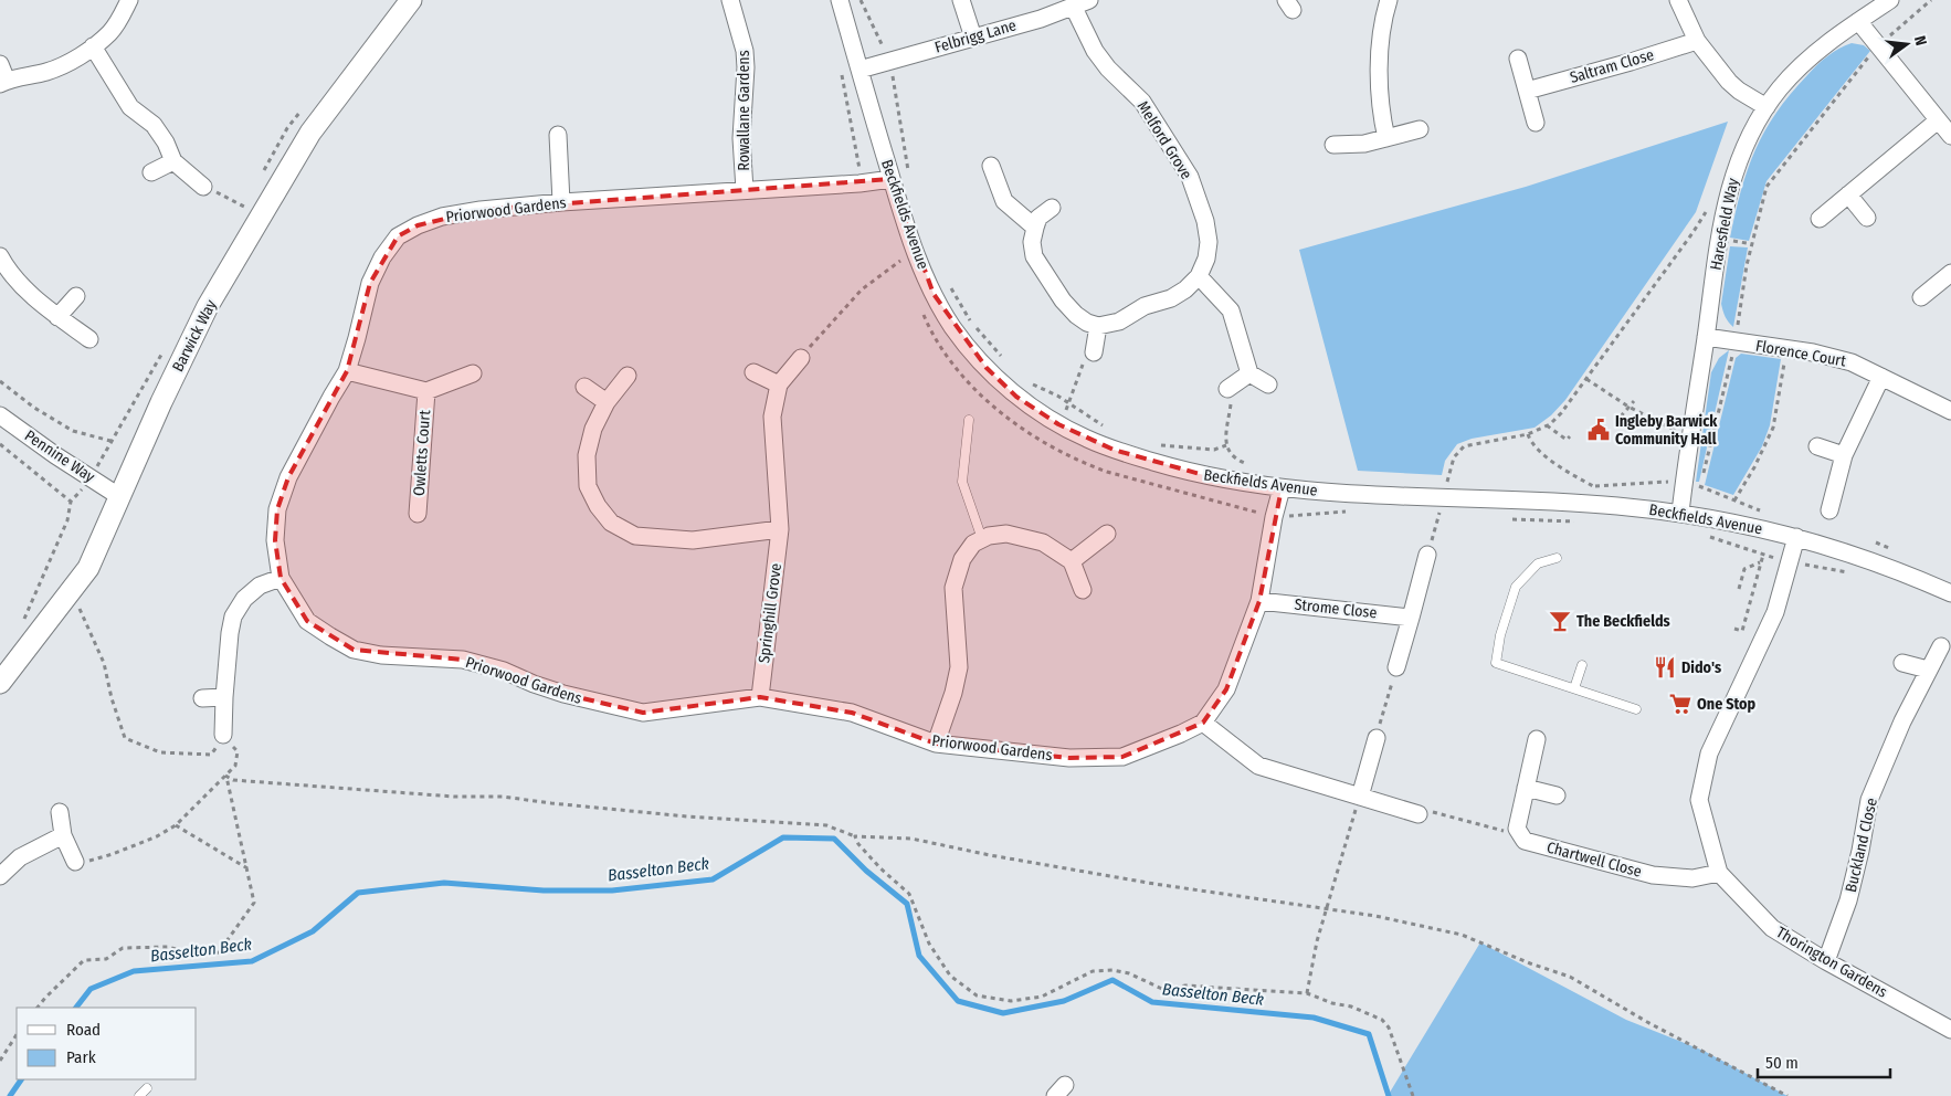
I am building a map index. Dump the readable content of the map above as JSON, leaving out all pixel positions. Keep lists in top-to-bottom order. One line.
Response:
{"streets":{"street":["Felbrigg Lane","Saltram Close","Rowallane Gardens","Melford Grove","Priorwood Gardens","Beckfields Avenue","Haresfield Way","Barwick Way","Florence Court","Owletts Court","Pennine Way","Strome Close","Springhill Grove","Buckland Close","Chartwell Close","Thorington Gardens"]},"crossings":[["Felbrigg Lane","Melford Grove"],["Felbrigg Lane","Beckfields Avenue"],["Rowallane Gardens","Priorwood Gardens"],["Priorwood Gardens","Beckfields Avenue"],["Priorwood Gardens","Owletts Court"],["Priorwood Gardens","Strome Close"],["Priorwood Gardens","Springhill Grove"],["Beckfields Avenue","Haresfield Way"],["Beckfields Avenue","Thorington Gardens"],["Haresfield Way","Florence Court"],["Barwick Way","Pennine Way"],["Buckland Close","Thorington Gardens"],["Chartwell Close","Thorington Gardens"]],"water":["Basselton Beck"],"places":{"public building":["Ingleby Barwick Community Hall"],"bar":["The Beckfields"],"restaurant":["Dido's"],"supermarket":["One Stop"]},"legend":["Road","Park"],"scale_bar":"50 m","north":"right"}
